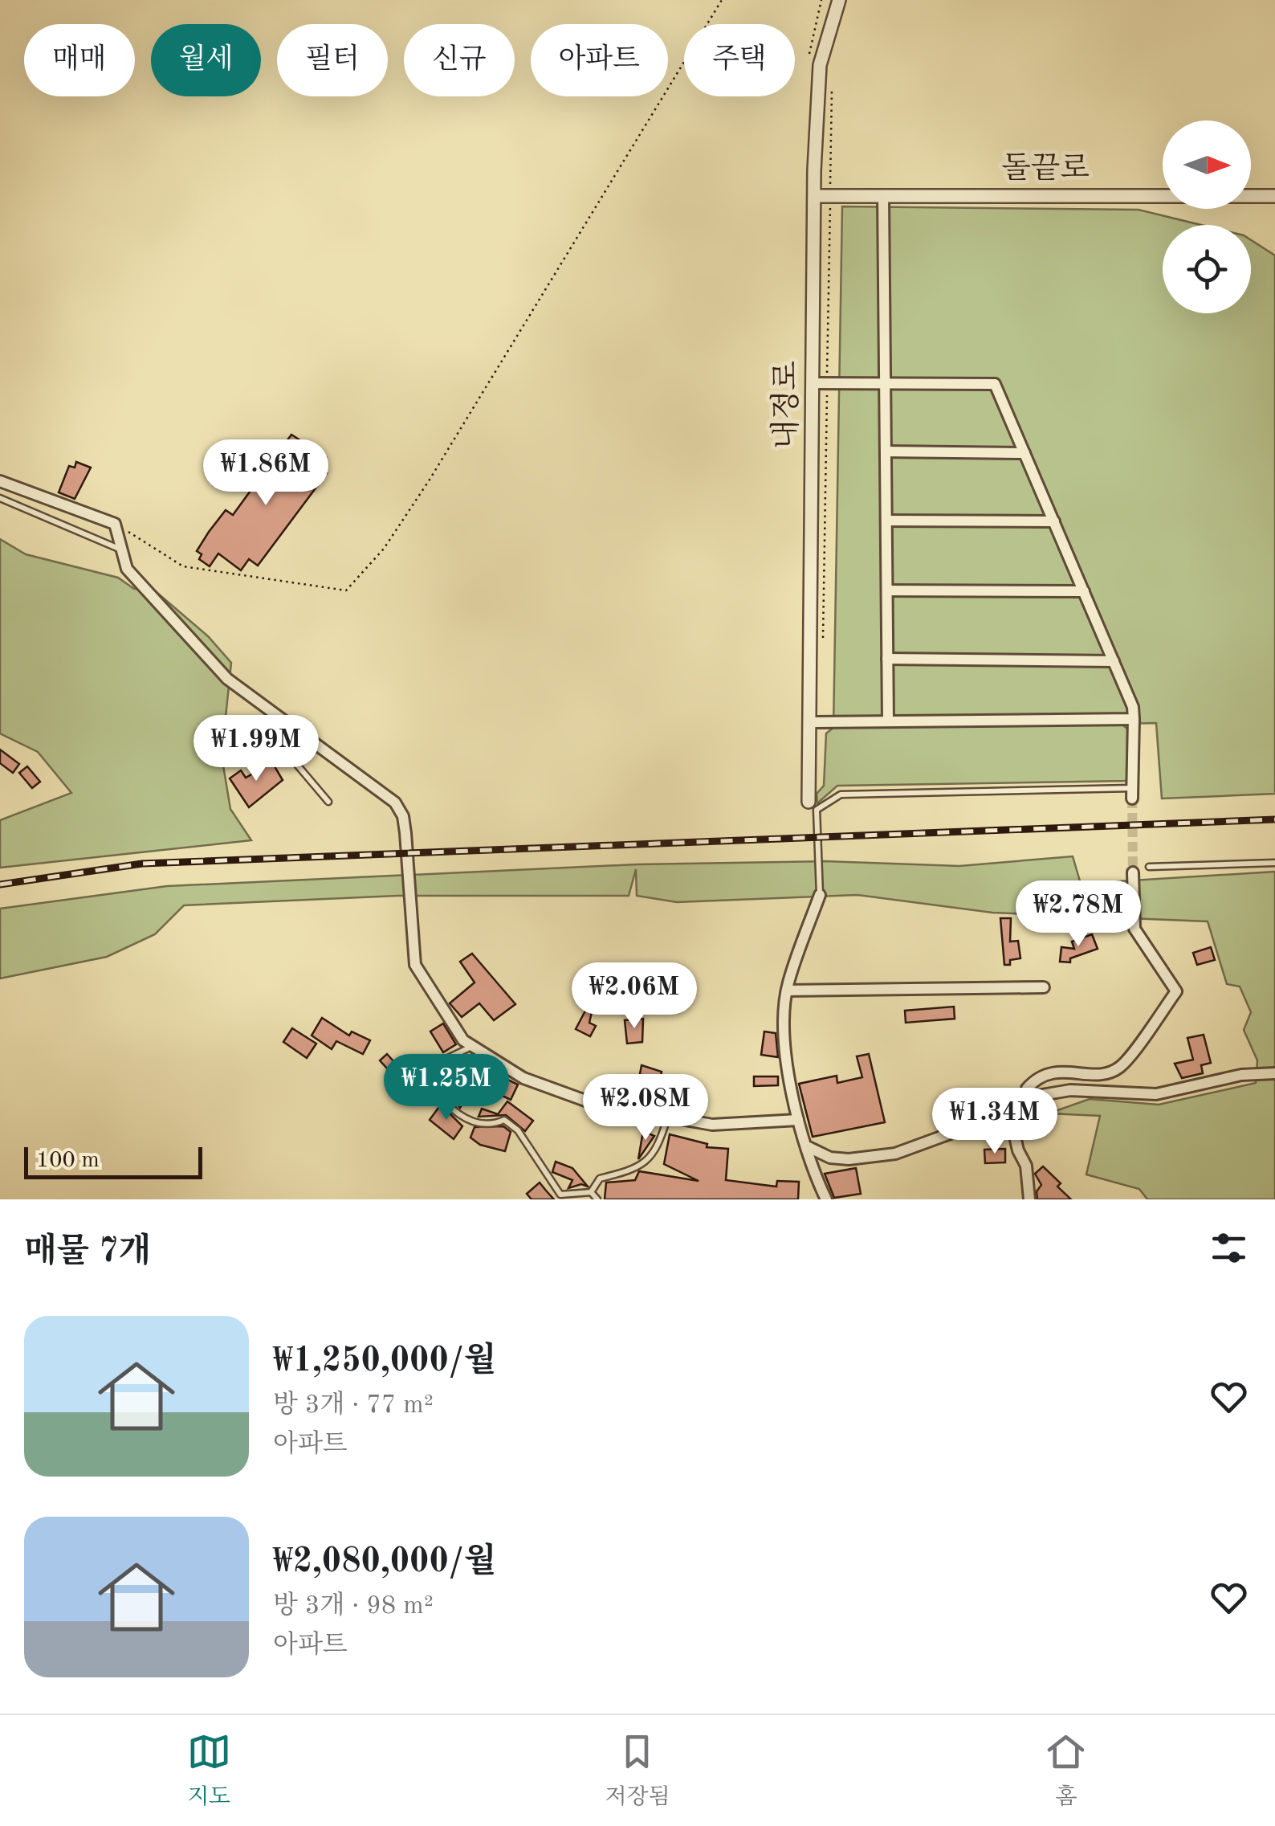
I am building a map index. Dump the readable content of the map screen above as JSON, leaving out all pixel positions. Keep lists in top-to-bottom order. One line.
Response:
{"streets":{"street":["돌끝로","내정로"]},"crossings":[["돌끝로","내정로"]],"scale_bar":"100 m","north":"right","page":{"chip":["매매","월세","필터","신규","아파트","주택"],"price":["₩1.86M","₩1.99M","₩2.78M","₩2.06M","₩1.25M","₩2.08M","₩1.34M"],"scale":"100 m","heading":"매물 7개","list":[{"name":"₩1,250,000/월","note":"방 3개 · 77 m² · 아파트"},{"name":"₩2,080,000/월","note":"방 3개 · 98 m² · 아파트"}],"tabs":["지도","저장됨","홈"]}}
